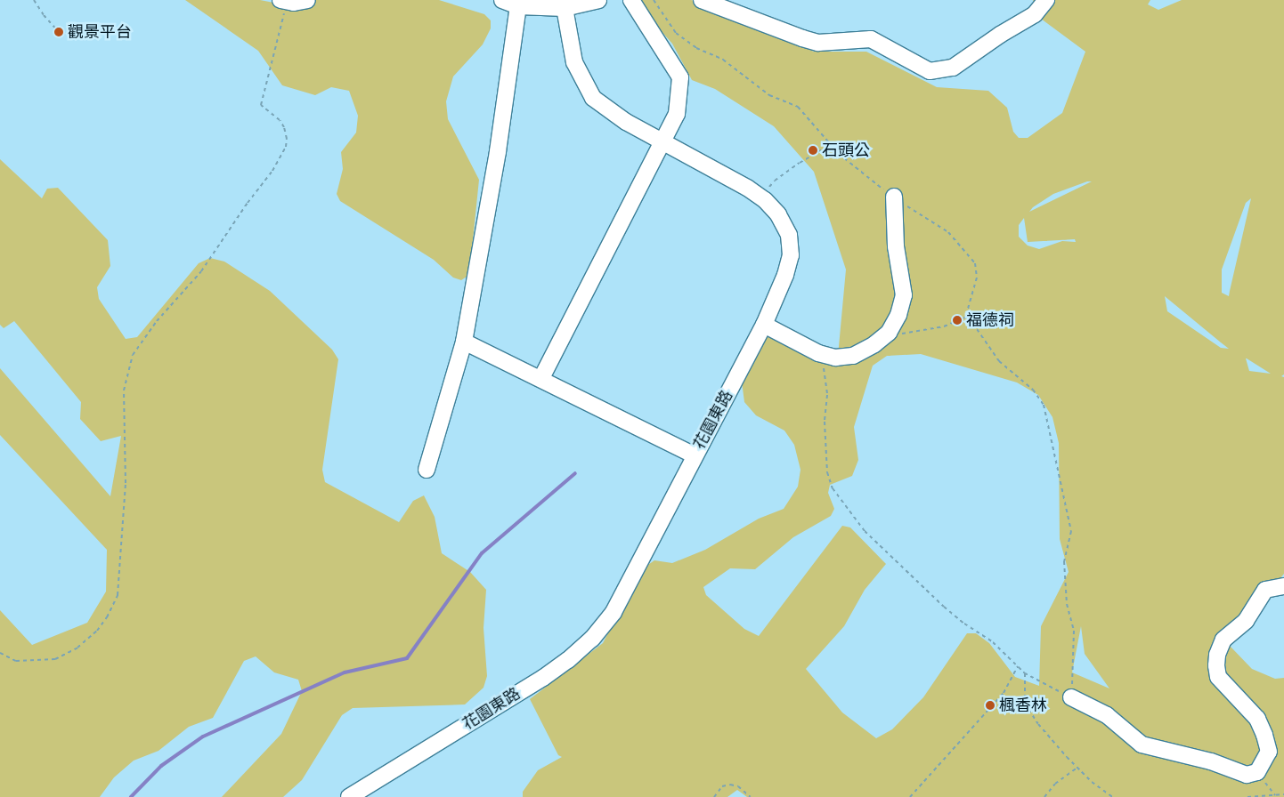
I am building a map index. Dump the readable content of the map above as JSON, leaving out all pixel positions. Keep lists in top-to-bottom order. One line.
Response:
{"streets":{"street":["花園東路"]},"places":["觀景平台","石頭公","福德祠","楓香林"]}
